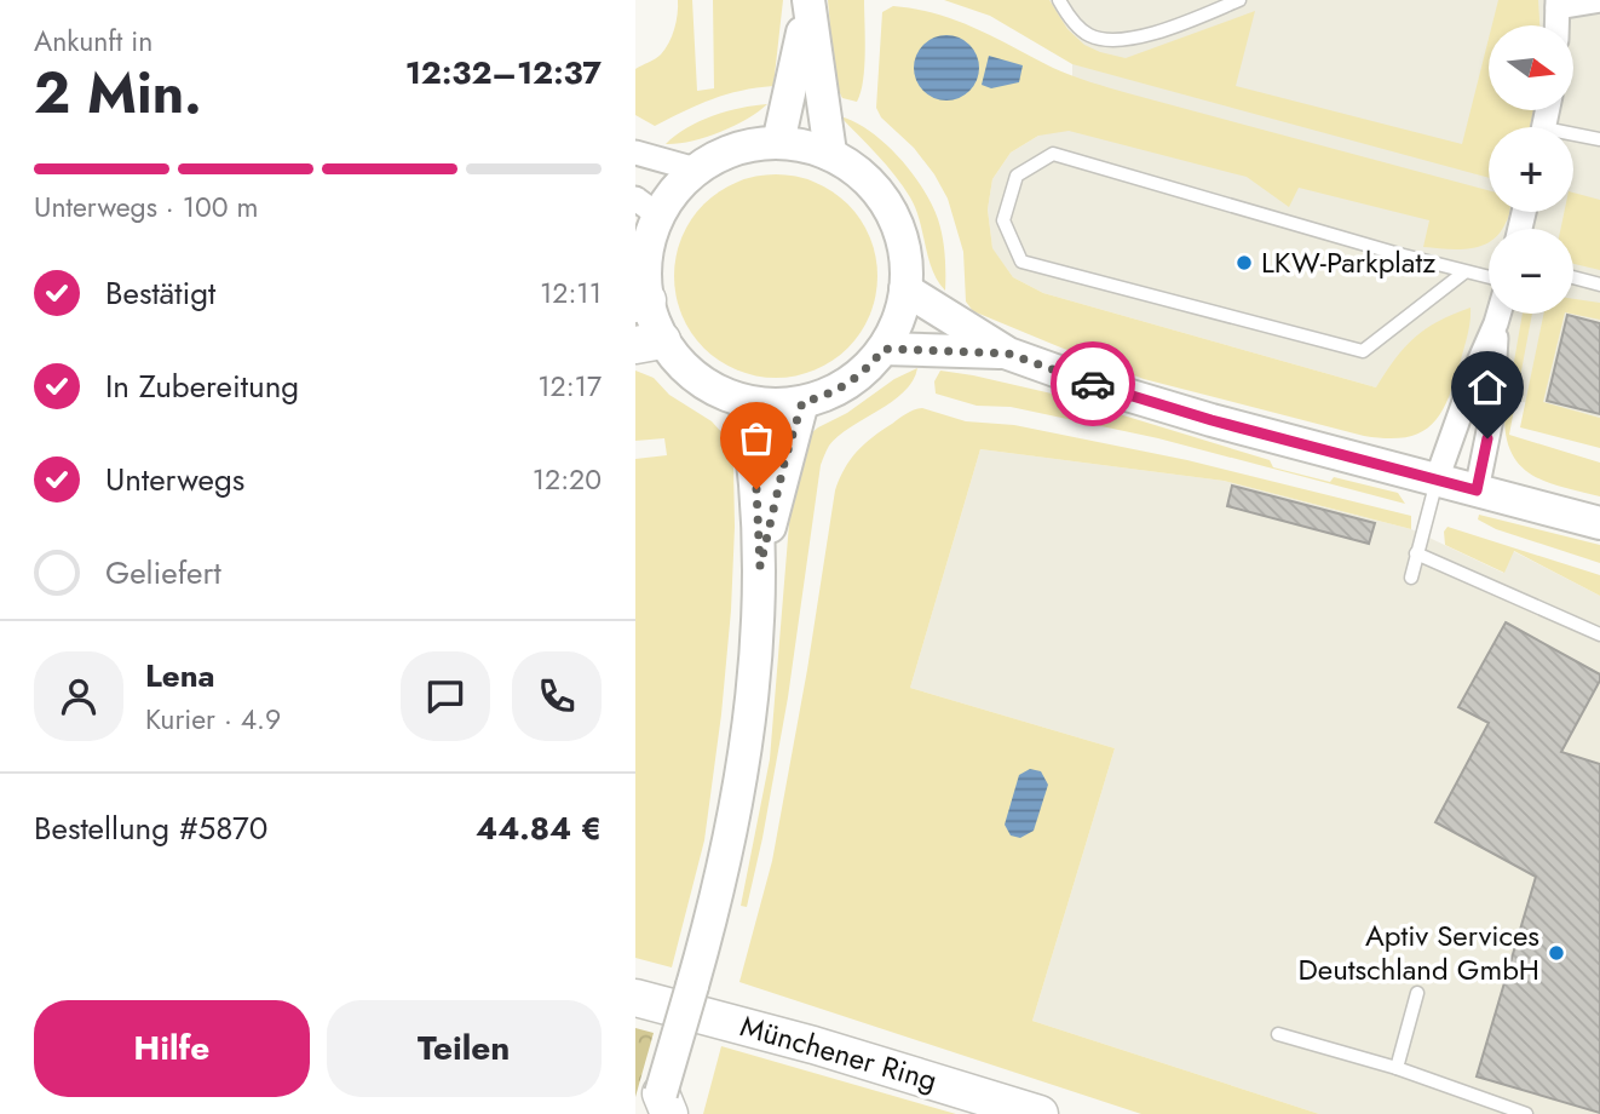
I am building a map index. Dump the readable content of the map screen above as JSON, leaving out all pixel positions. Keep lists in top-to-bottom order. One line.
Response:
{"streets":{"main road":["Münchener Ring"]},"places":["LKW-Parkplatz","Aptiv Services Deutschland GmbH"],"north":"right","page":{"heading":["2 Min.","Ankunft in","12:32–12:37"],"panel":["Lena","Kurier · 4.9","Bestellung #5870","44.84 €"],"map_buttons":["+","−"],"bar":"Unterwegs · 100 m","list":[["Bestätigt","12:11"],["In Zubereitung","12:17"],["Unterwegs","12:20"],"Geliefert"],"buttons":["Hilfe","Teilen"]}}
